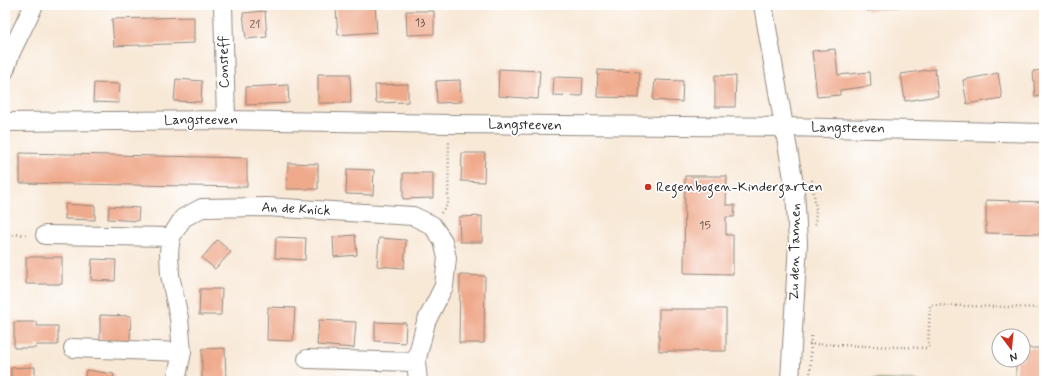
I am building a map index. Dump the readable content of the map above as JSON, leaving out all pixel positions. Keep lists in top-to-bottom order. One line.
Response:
{"streets":{"street":["Consteff","Langsteeven","An de Knick","Zu den Tannen"]},"crossings":[["Consteff","Langsteeven"],["Langsteeven","Zu den Tannen"]],"places":["Regenbogen-Kindergarten"],"house_numbers":["13","21","15"],"north":"bottom"}
